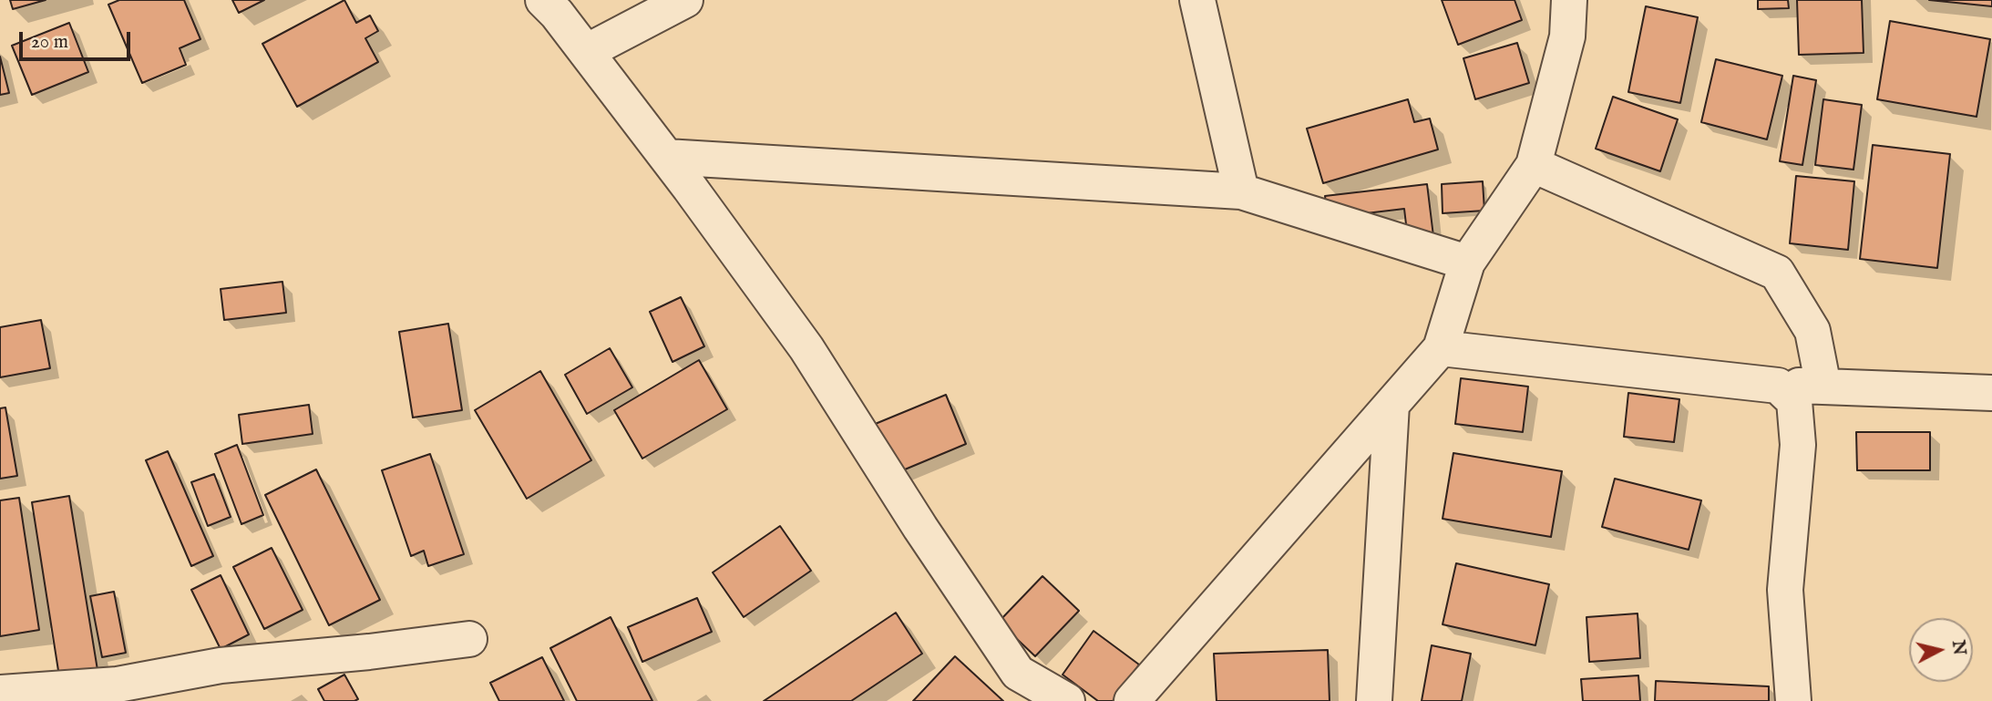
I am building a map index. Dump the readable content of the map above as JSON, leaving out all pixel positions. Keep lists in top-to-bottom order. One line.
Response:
{"scale_bar":"20 m","north":"right"}
